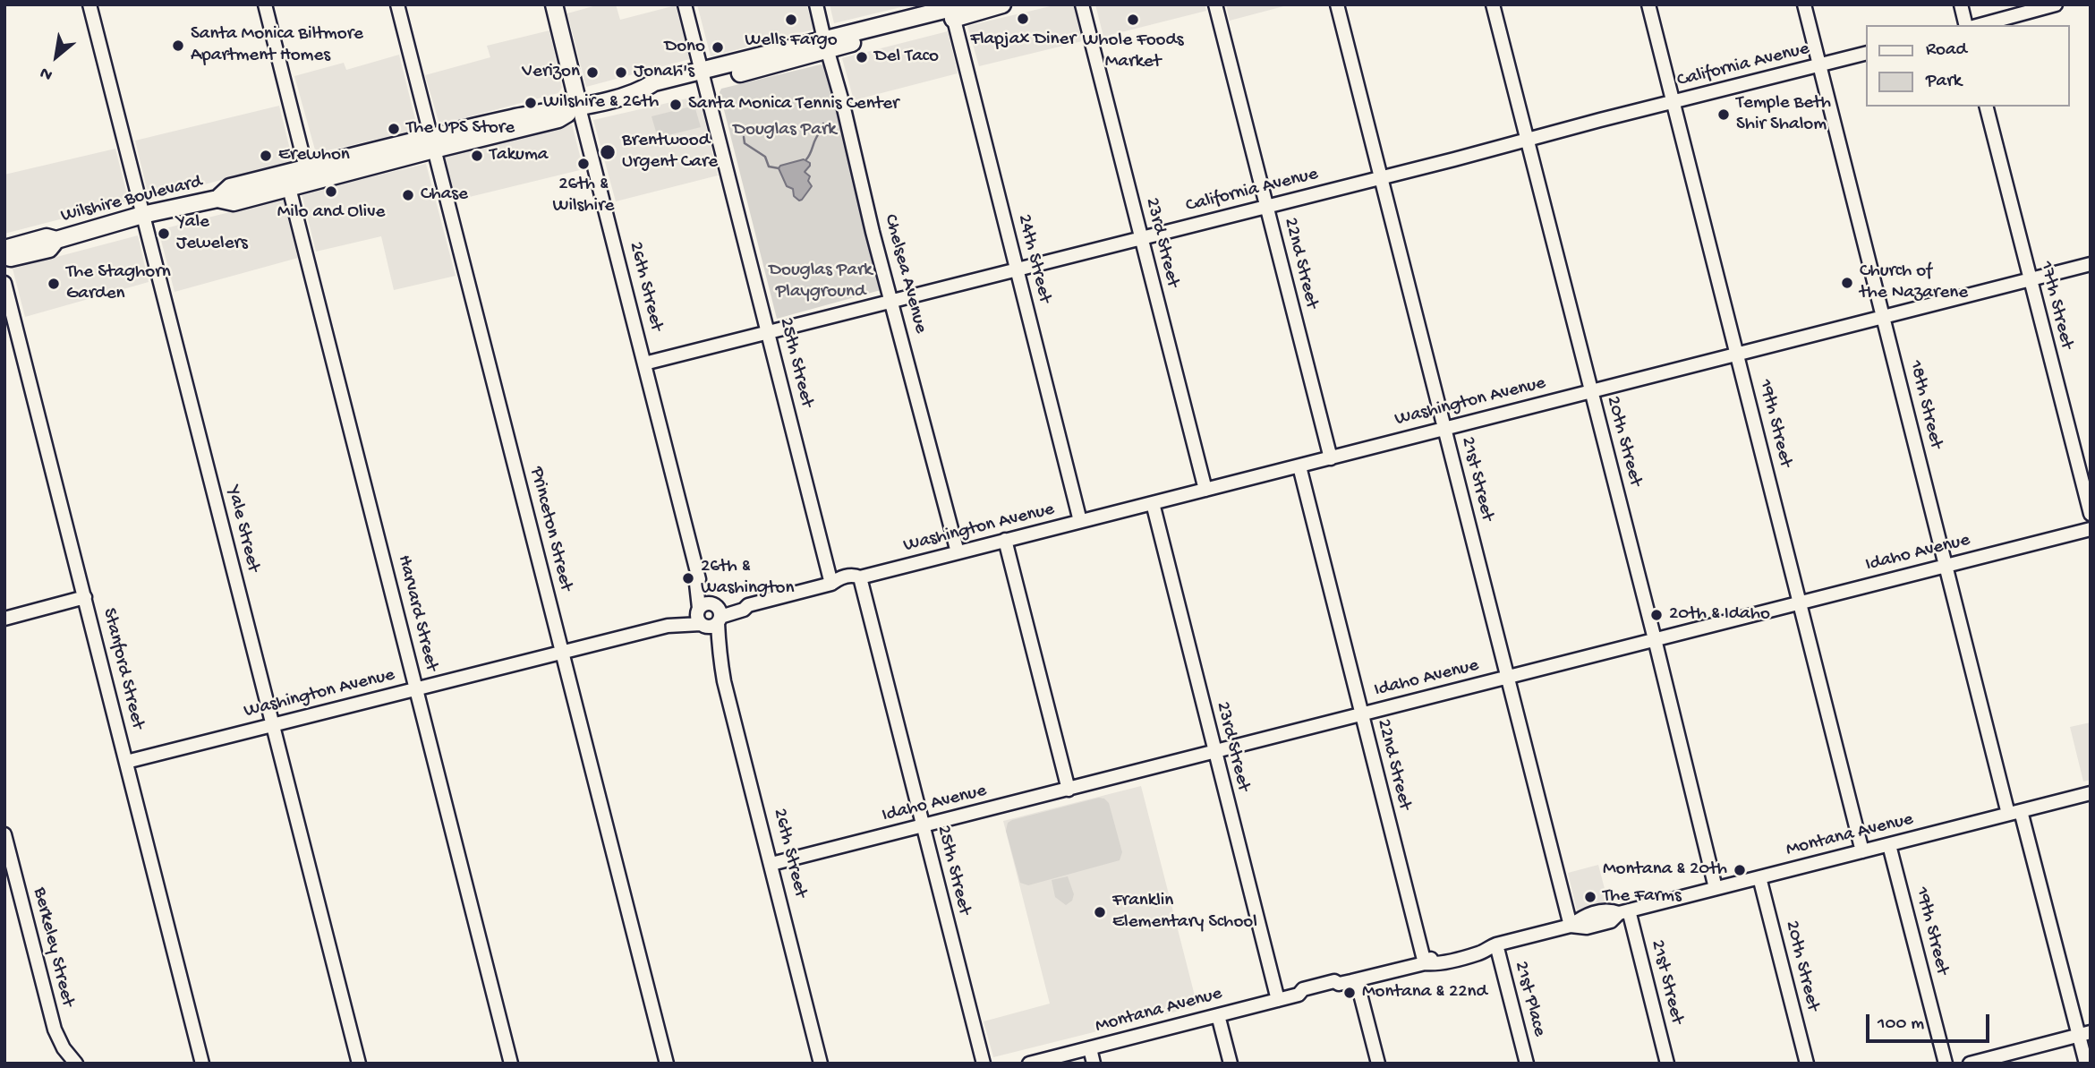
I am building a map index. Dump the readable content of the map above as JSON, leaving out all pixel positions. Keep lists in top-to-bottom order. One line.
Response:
{"streets":{"main road":["Wilshire Boulevard","26th Street"],"street":["California Avenue","23rd Street","24th Street","22nd Street","Chelsea Avenue","17th Street","25th Street","Washington Avenue","18th Street","19th Street","20th Street","21st Street","Yale Street","Princeton Street","Idaho Avenue","Harvard Street","Stanford Street","Montana Avenue","Berkeley Street","21st Place"]},"crossings":[["California Avenue","23rd Street"],["California Avenue","24th Street"],["California Avenue","22nd Street"],["California Avenue","Chelsea Avenue"],["California Avenue","26th Street"],["California Avenue","25th Street"],["California Avenue","18th Street"],["California Avenue","19th Street"],["California Avenue","20th Street"],["California Avenue","21st Street"],["Wilshire Boulevard","24th Street"],["Wilshire Boulevard","Chelsea Avenue"],["Wilshire Boulevard","26th Street"],["Wilshire Boulevard","25th Street"],["Wilshire Boulevard","Yale Street"],["Wilshire Boulevard","Princeton Street"],["Wilshire Boulevard","Harvard Street"],["23rd Street","Washington Avenue"],["23rd Street","Idaho Avenue"],["23rd Street","Montana Avenue"],["24th Street","Washington Avenue"],["22nd Street","Washington Avenue"],["22nd Street","Idaho Avenue"],["22nd Street","Montana Avenue"],["Chelsea Avenue","Washington Avenue"],["26th Street","Washington Avenue"],["26th Street","Idaho Avenue"],["17th Street","Washington Avenue"],["25th Street","Washington Avenue"],["25th Street","Idaho Avenue"],["Washington Avenue","18th Street"],["Washington Avenue","19th Street"],["Washington Avenue","20th Street"],["Washington Avenue","21st Street"],["Washington Avenue","Yale Street"],["Washington Avenue","Princeton Street"],["Washington Avenue","Harvard Street"],["Washington Avenue","Stanford Street"],["18th Street","Idaho Avenue"],["18th Street","Montana Avenue"],["19th Street","Idaho Avenue"],["19th Street","Montana Avenue"],["20th Street","Idaho Avenue"],["20th Street","Montana Avenue"],["21st Street","Idaho Avenue"],["21st Street","Montana Avenue"],["Montana Avenue","21st Place"]],"parks":["Douglas Park","Douglas Park Playground"],"places":["Flapjax Diner","Wells Fargo","Whole Foods Market","Santa Monica Biltmore Apartment Homes","Dono","Del Taco","Verizon","Jonah's","Wilshire & 26th","Santa Monica Tennis Center","Temple Beth Shir Shalom","The UPS Store","Brentwood Urgent Care","Erewhon","Takuma","26th & Wilshire","Milo and Olive","Chase","Yale Jewelers","Church of the Nazarene","The Staghorn Garden","26th & Washington","20th & Idaho","Montana & 20th","The Farms","Franklin Elementary School","Montana & 22nd"],"legend":["Road","Park"],"scale_bar":"100 m","north":"bottom left"}
